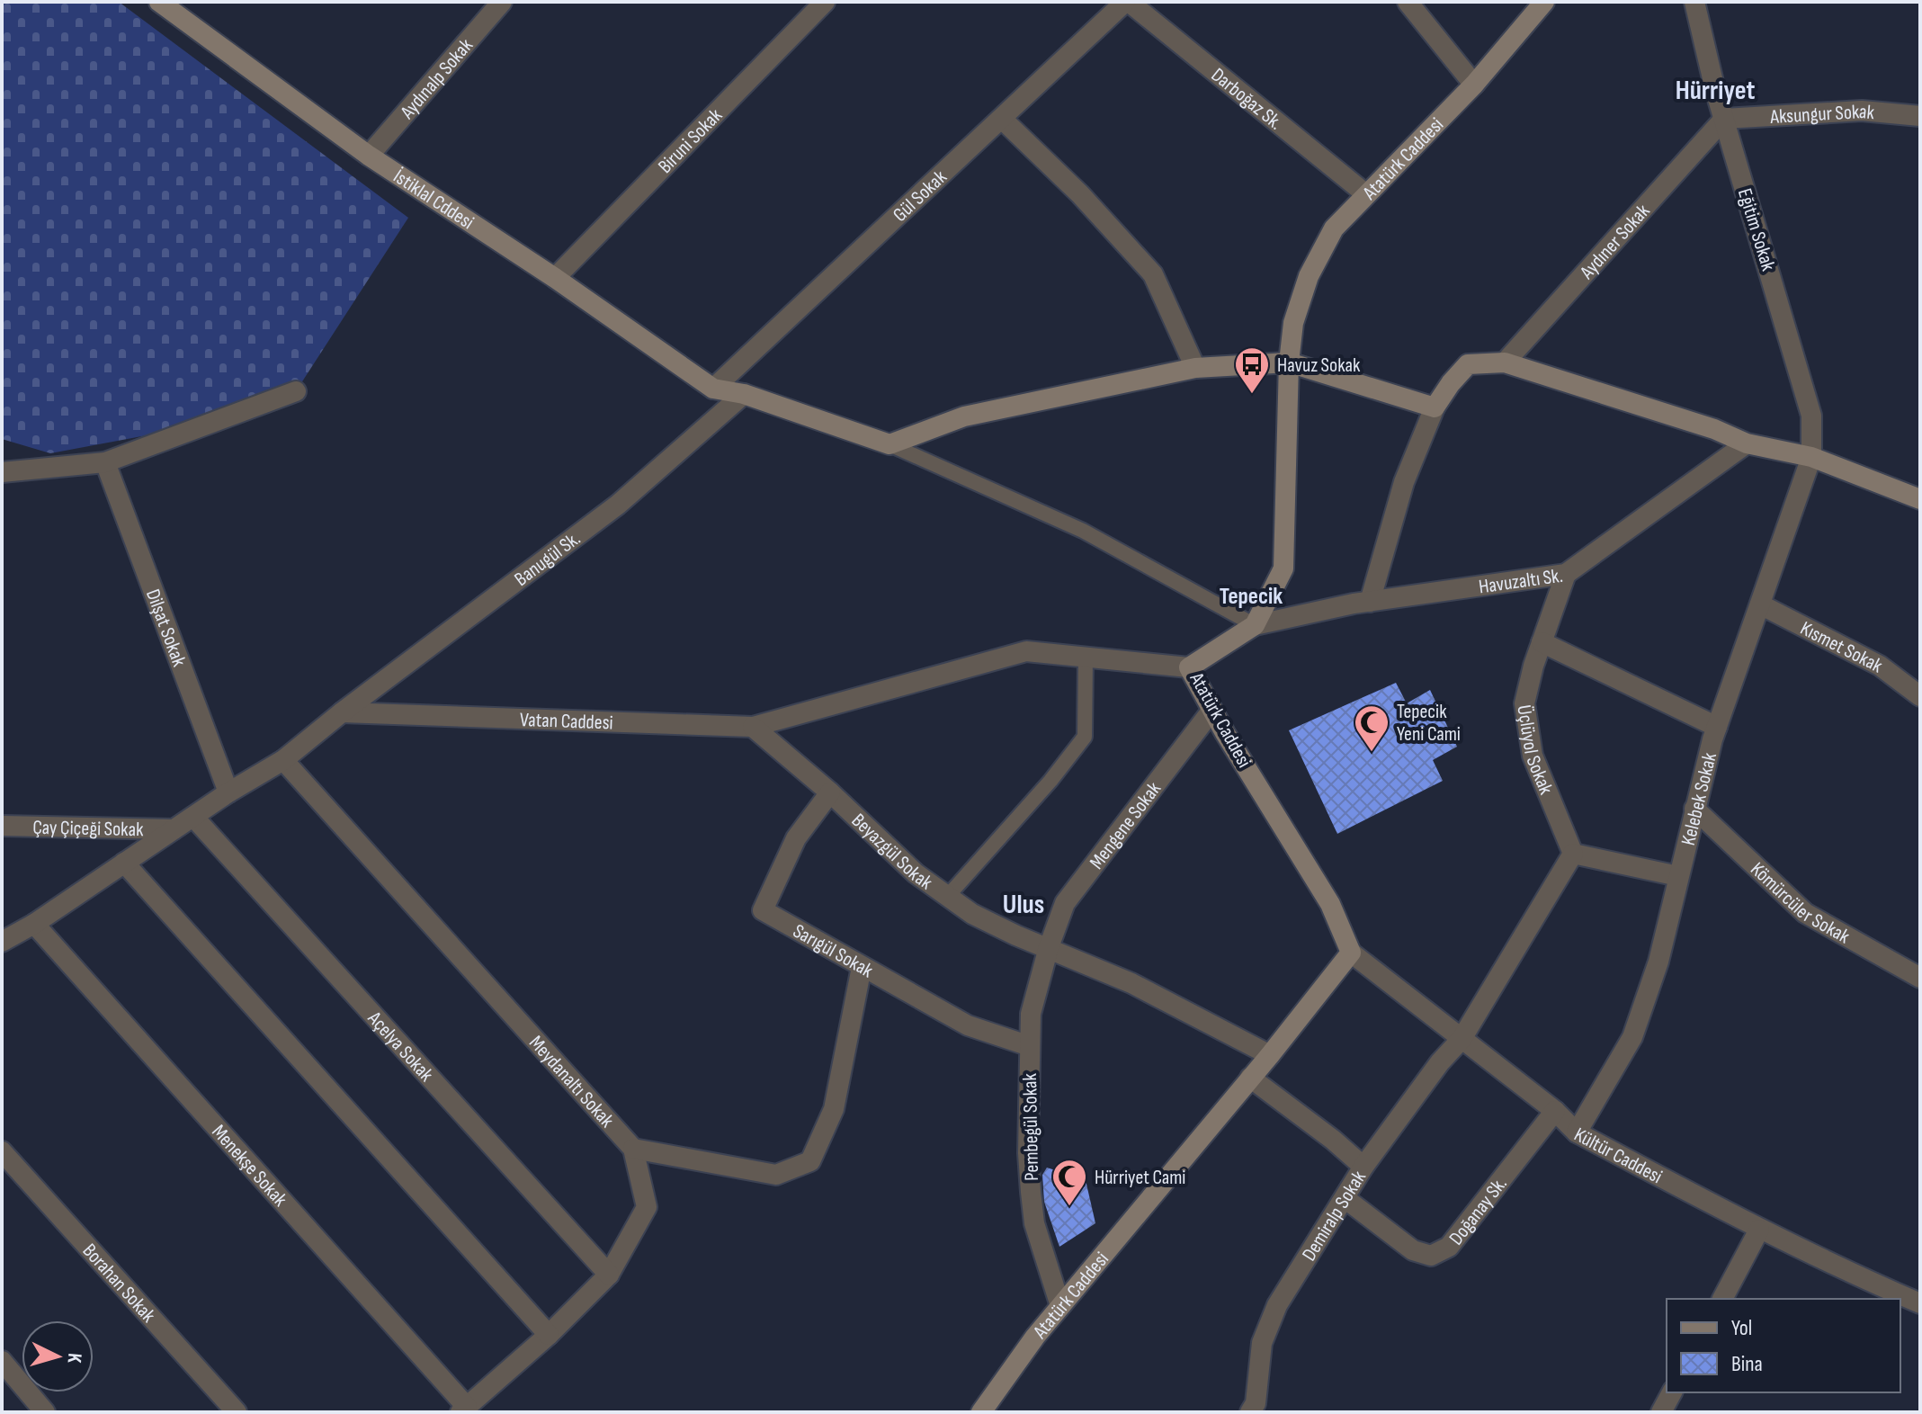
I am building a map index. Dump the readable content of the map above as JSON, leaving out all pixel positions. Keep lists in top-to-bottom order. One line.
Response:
{"streets":{"main road":["Atatürk Caddesi","İstiklal Cddesi"],"street":["Aydınalp Sokak","Darboğaz Sk.","Aksungur Sokak","Biruni Sokak","Gül Sokak","Eğitim Sokak","Aydıner Sokak","Banugül Sk.","Havuzaltı Sk.","Dilşat Sokak","Kısmet Sokak","Vatan Caddesi","Üçlüyol Sokak","Kelebek Sokak","Mengene Sokak","Çay Çiçeği Sokak","Beyazgül Sokak","Kömürcüler Sokak","Sarıgül Sokak","Açelya Sokak","Meydanaltı Sokak","Pembegül Sokak","Kültür Caddesi","Menekşe Sokak","Doğanay Sk.","Demiralp Sokak","Borahan Sokak"]},"crossings":[["Aydınalp Sokak","İstiklal Cddesi"],["Darboğaz Sk.","Atatürk Caddesi"],["Darboğaz Sk.","Gül Sokak"],["Aksungur Sokak","Eğitim Sokak"],["Aksungur Sokak","Aydıner Sokak"],["Biruni Sokak","İstiklal Cddesi"],["Atatürk Caddesi","Havuzaltı Sk."],["Atatürk Caddesi","Vatan Caddesi"],["Atatürk Caddesi","Mengene Sokak"],["Atatürk Caddesi","Beyazgül Sokak"],["Atatürk Caddesi","Pembegül Sokak"],["Atatürk Caddesi","Kültür Caddesi"],["Gül Sokak","İstiklal Cddesi"],["Eğitim Sokak","Aydıner Sokak"],["Eğitim Sokak","Kelebek Sokak"],["Banugül Sk.","Vatan Caddesi"],["Havuzaltı Sk.","Üçlüyol Sokak"],["Kısmet Sokak","Kelebek Sokak"],["Vatan Caddesi","Beyazgül Sokak"],["Kelebek Sokak","Kömürcüler Sokak"],["Kelebek Sokak","Kültür Caddesi"],["Mengene Sokak","Beyazgül Sokak"],["Mengene Sokak","Pembegül Sokak"],["Beyazgül Sokak","Sarıgül Sokak"],["Beyazgül Sokak","Pembegül Sokak"],["Sarıgül Sokak","Pembegül Sokak"],["Açelya Sokak","Meydanaltı Sokak"],["Meydanaltı Sokak","Menekşe Sokak"],["Kültür Caddesi","Doğanay Sk."],["Kültür Caddesi","Demiralp Sokak"],["Doğanay Sk.","Demiralp Sokak"]],"districts":["Hürriyet","Tepecik","Ulus"],"places":{"bus stop":["Havuz Sokak"],"mosque":["Tepecik Yeni Cami","Hürriyet Cami"]},"legend":["Yol","Bina"],"north":"right"}
